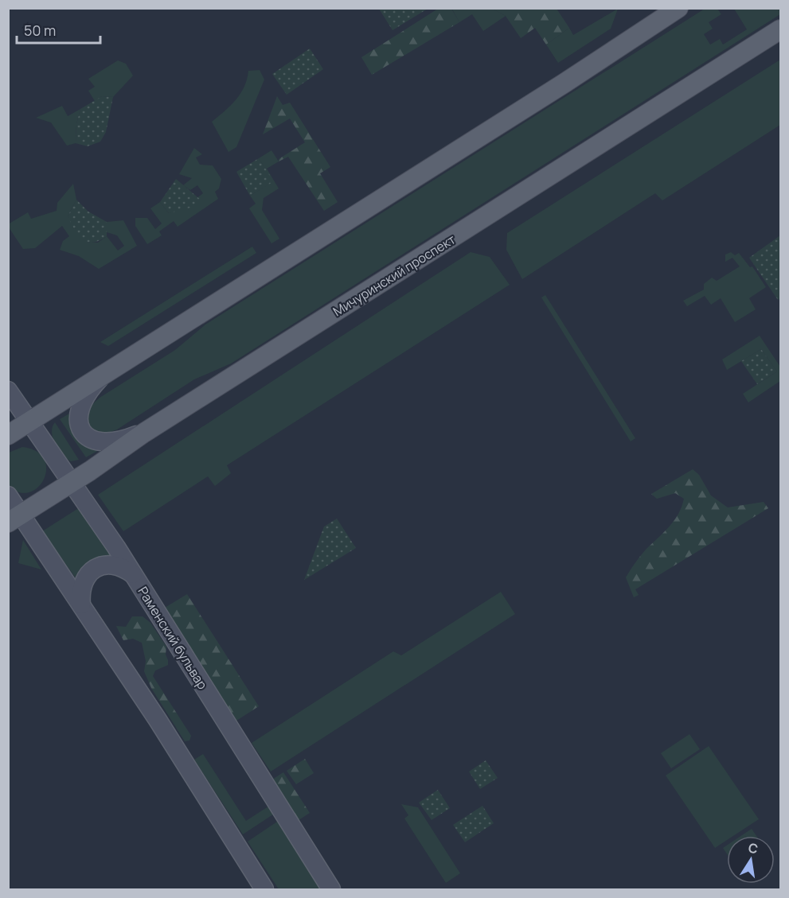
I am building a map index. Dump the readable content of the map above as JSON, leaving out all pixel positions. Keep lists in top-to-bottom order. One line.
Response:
{"streets":{"main road":["Мичуринский проспект"],"street":["Раменский бульвар"]},"crossings":[["Мичуринский проспект","Раменский бульвар"]],"scale_bar":"50 m","north":"top"}
